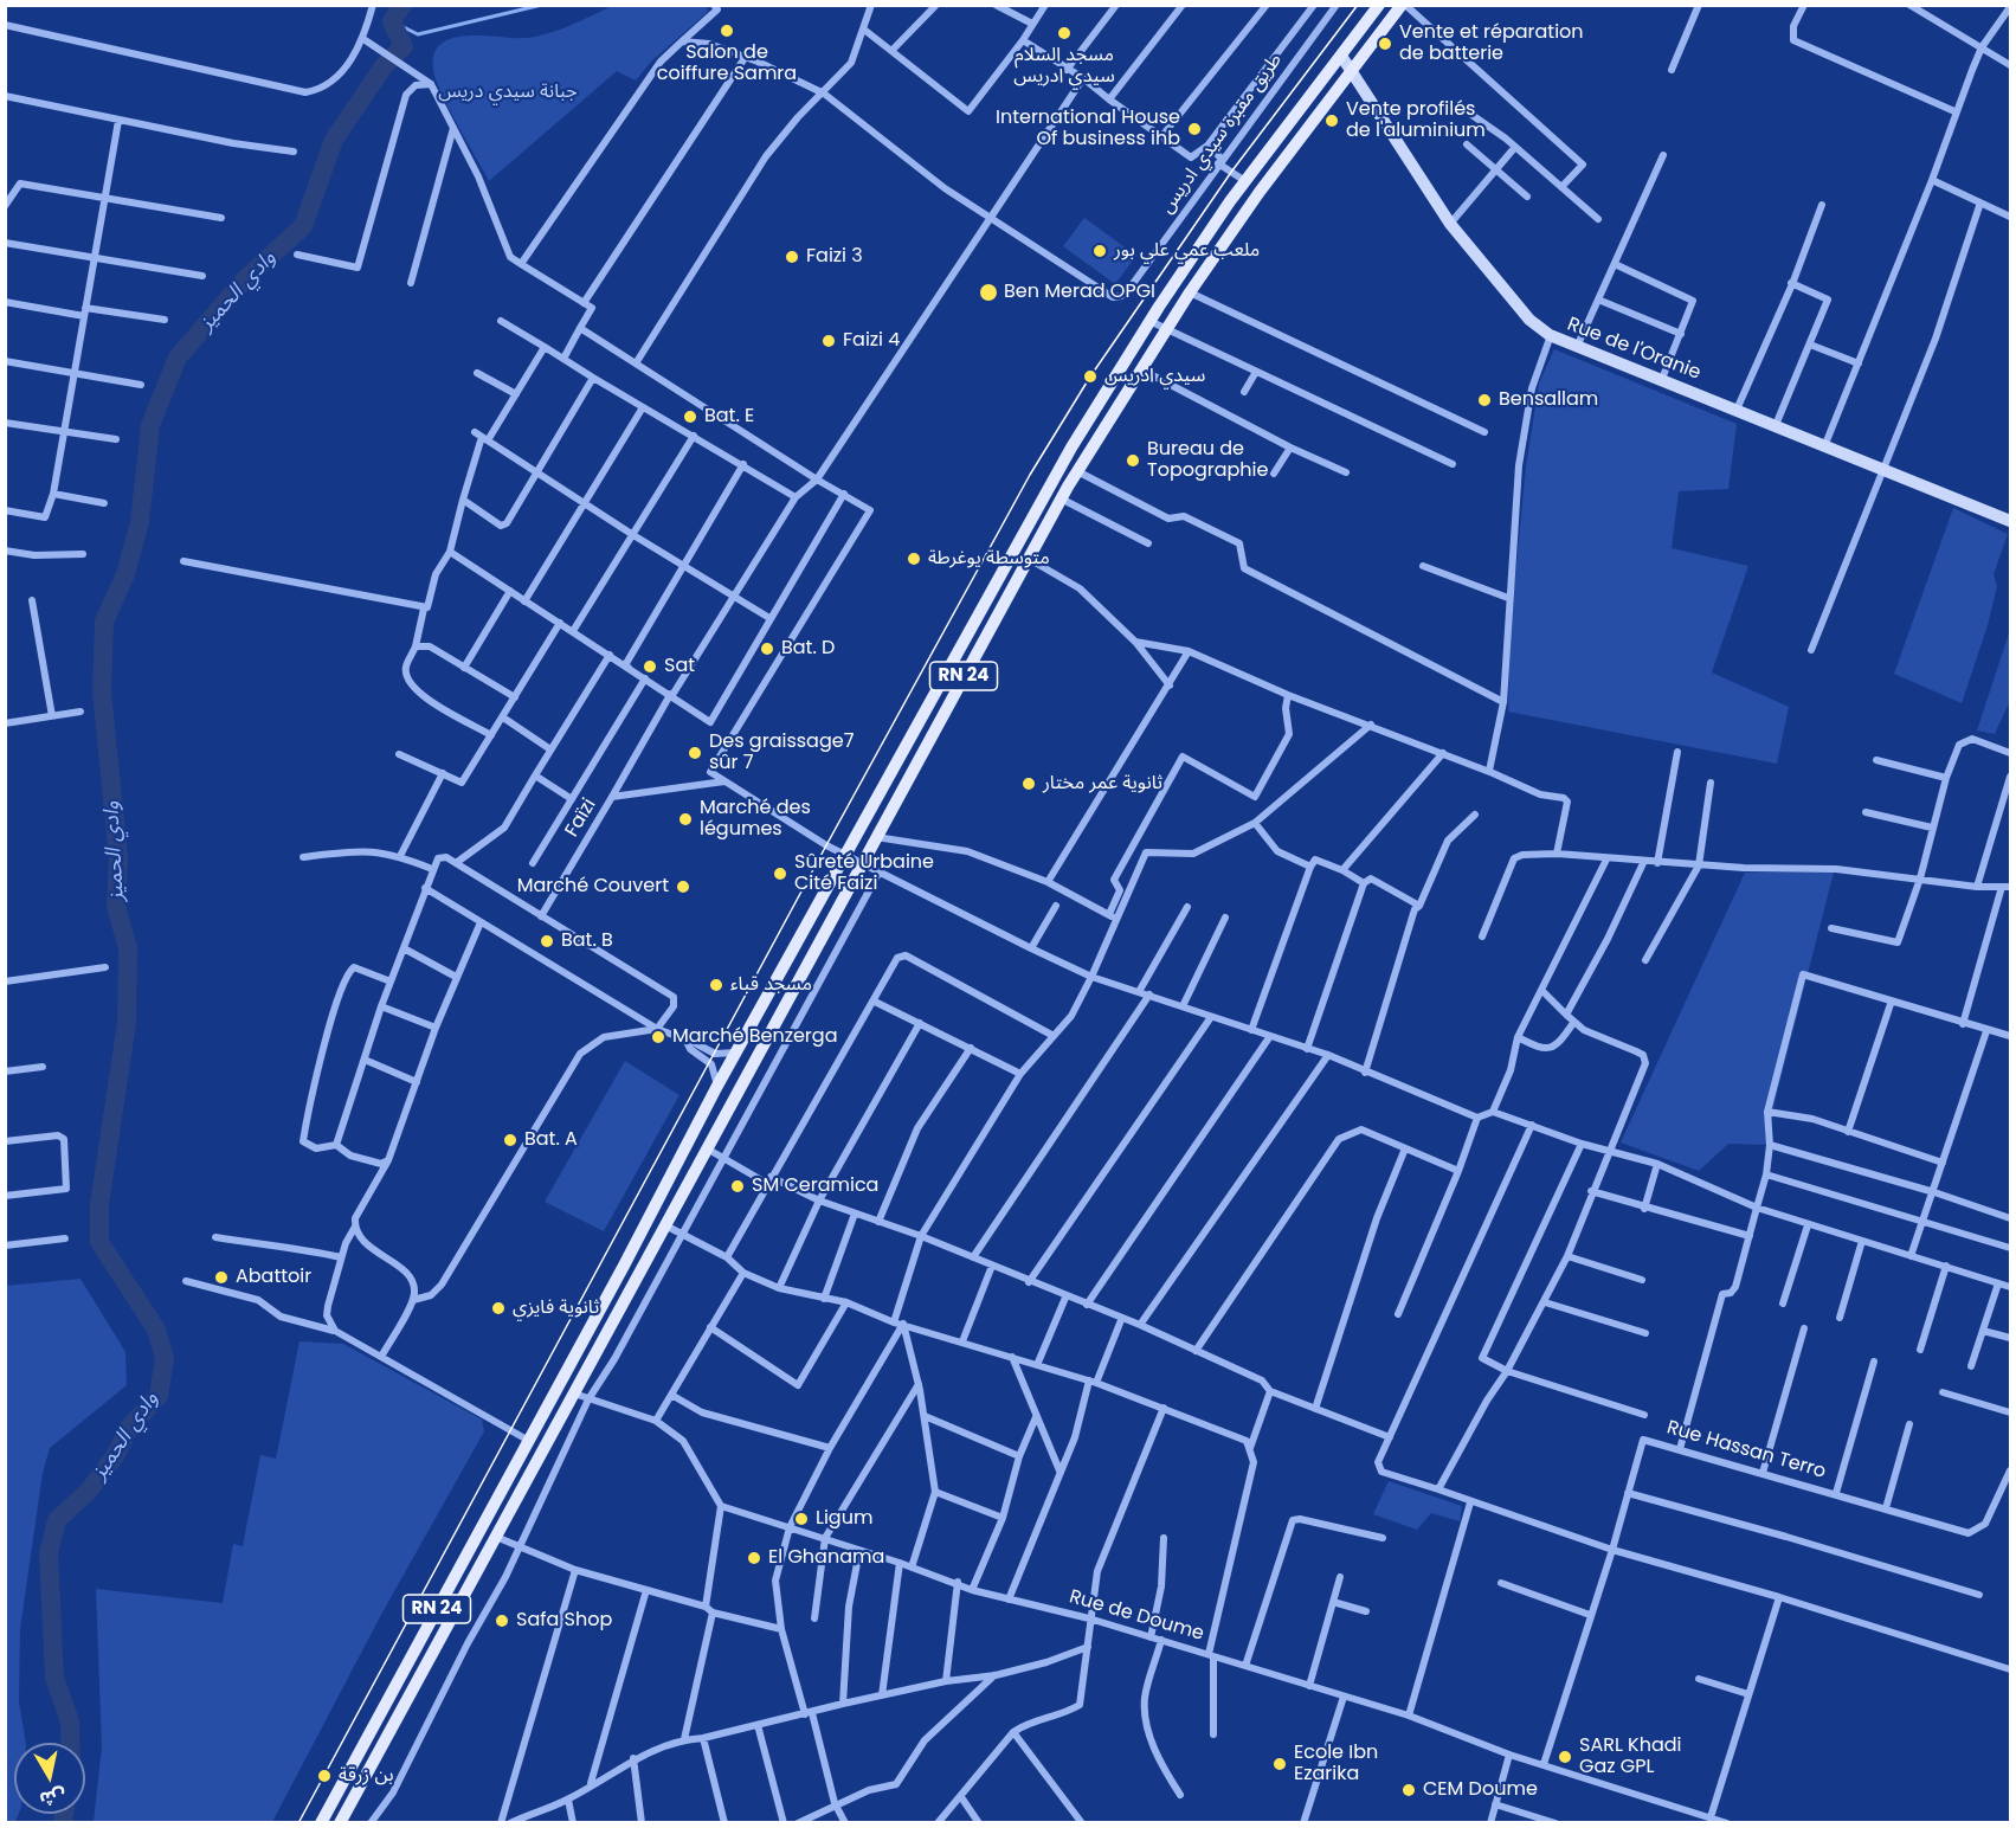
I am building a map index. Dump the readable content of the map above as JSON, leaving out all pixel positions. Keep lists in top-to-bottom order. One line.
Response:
{"streets":{"main road":["RN 24"],"street":["طريق مقبرة سيدي ادريس","Rue de l'Oranie","Faïzi","Rue Hassan Terro","Rue de Doume"]},"crossings":[["Rue de l'Oranie","RN 24"],["Rue Hassan Terro","Rue de Doume"]],"water":["وادي الحميز"],"parks":["جبانة سيدي دريس"],"places":["Salon de coiffure Samra","مسجد السلام سيدي ادريس","Vente et réparation de batterie","Vente profilés de l'aluminium","International House Of business ihb","ملعب عمي علي بور","Faizi 3","Ben Merad OPGI","Faizi 4","سيدي ادريس","Bensallam","Bat. E","Bureau de Topographie","متوسطة يوغرطة","Bat. D","Sat","Des graissage7 sûr 7","ثانوية عمر مختار","Marché des légumes","Sûreté Urbaine Cité Faizi","Marché Couvert","Bat. B","مسجد قباء","Marché Benzerga","Bat. A","SM Ceramica","Abattoir","ثانوية فايزي","Ligum","El Ghanama","Safa Shop","SARL Khadi Gaz GPL","Ecole Ibn Ezarika","بن زرقة","CEM Doume"],"north":"bottom"}
